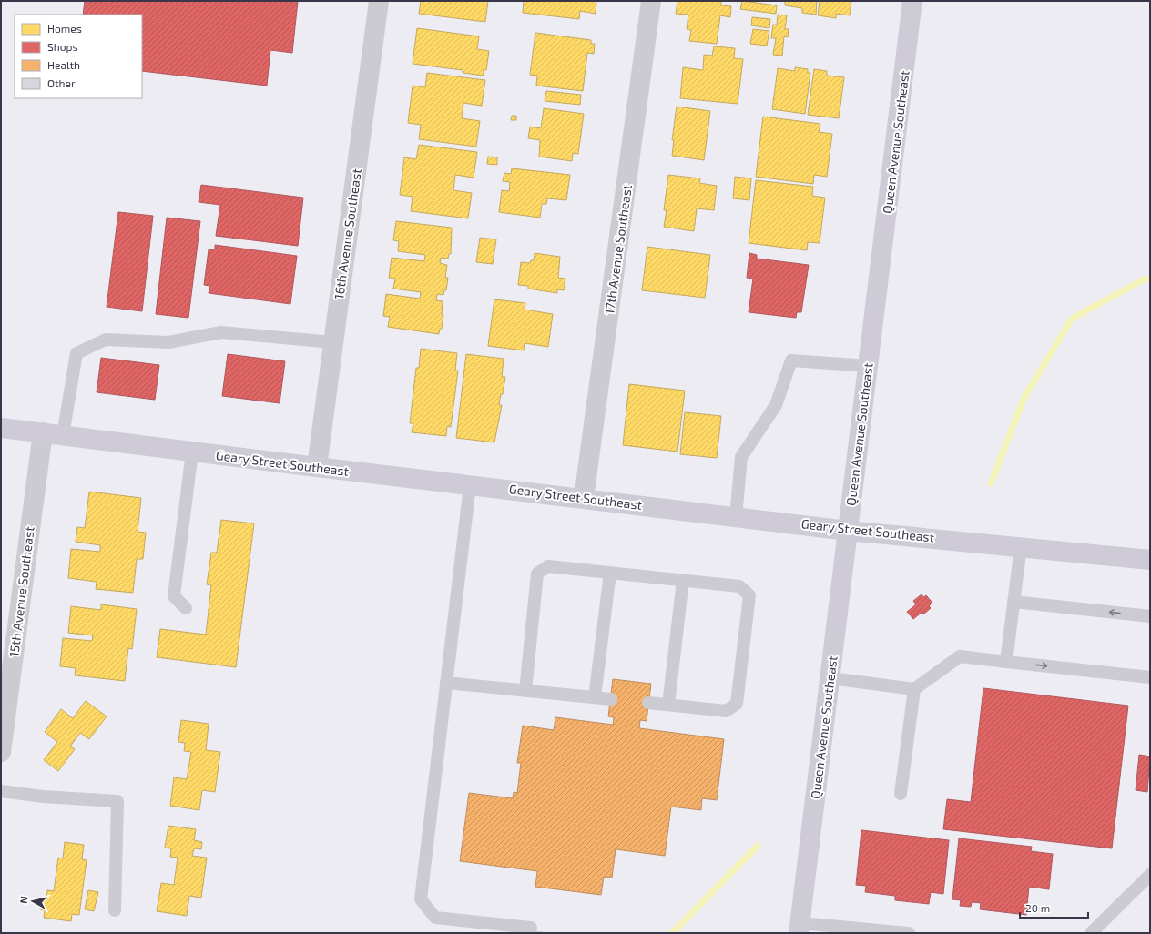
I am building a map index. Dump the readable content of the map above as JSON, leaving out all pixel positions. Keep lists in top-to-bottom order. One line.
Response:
{"streets":{"main road":["Queen Avenue Southeast","Geary Street Southeast"],"street":["16th Avenue Southeast","17th Avenue Southeast","15th Avenue Southeast"]},"crossings":[["Queen Avenue Southeast","Geary Street Southeast"],["16th Avenue Southeast","Geary Street Southeast"],["17th Avenue Southeast","Geary Street Southeast"],["Geary Street Southeast","15th Avenue Southeast"]],"legend":["Homes","Shops","Health","Other"],"scale_bar":"20 m","north":"left"}
